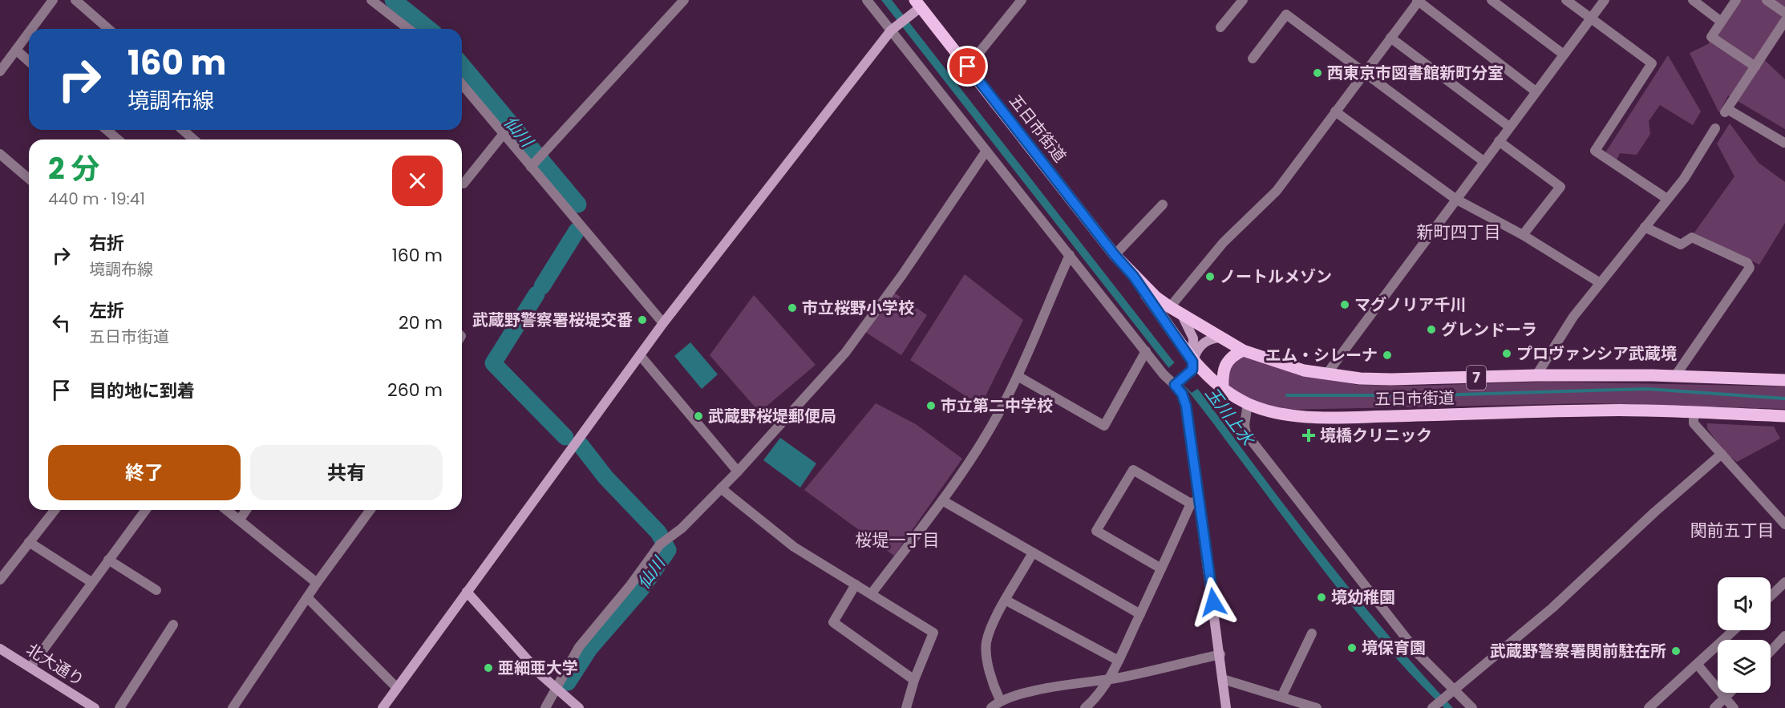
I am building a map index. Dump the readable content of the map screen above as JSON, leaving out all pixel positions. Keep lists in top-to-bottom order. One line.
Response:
{"streets":{"main road":["五日市街道","7"],"street":["北大通り"]},"districts":["新町四丁目","関前五丁目","桜堤一丁目"],"water":["仙川","玉川上水"],"places":{"other":["西東京市図書館新町分室","ノートルメゾン","マグノリア千川","市立桜野小学校","武蔵野警察署桜堤交番","グレンドーラ","プロヴァンシア武蔵境","エム・シレーナ","市立第二中学校","武蔵野桜堤郵便局","境幼稚園","境保育園","武蔵野警察署関前駐在所","亜細亜大学"],"health":["境橋クリニック"]},"page":{"turn":["160 m","境調布線"],"heading":["2 分","440 m · 19:41"],"list":[{"name":"右折","note":"境調布線","value":"160 m"},{"name":"左折","note":"五日市街道","value":"20 m"},{"name":"目的地に到着","value":"260 m"}],"buttons":["終了","共有"]}}
